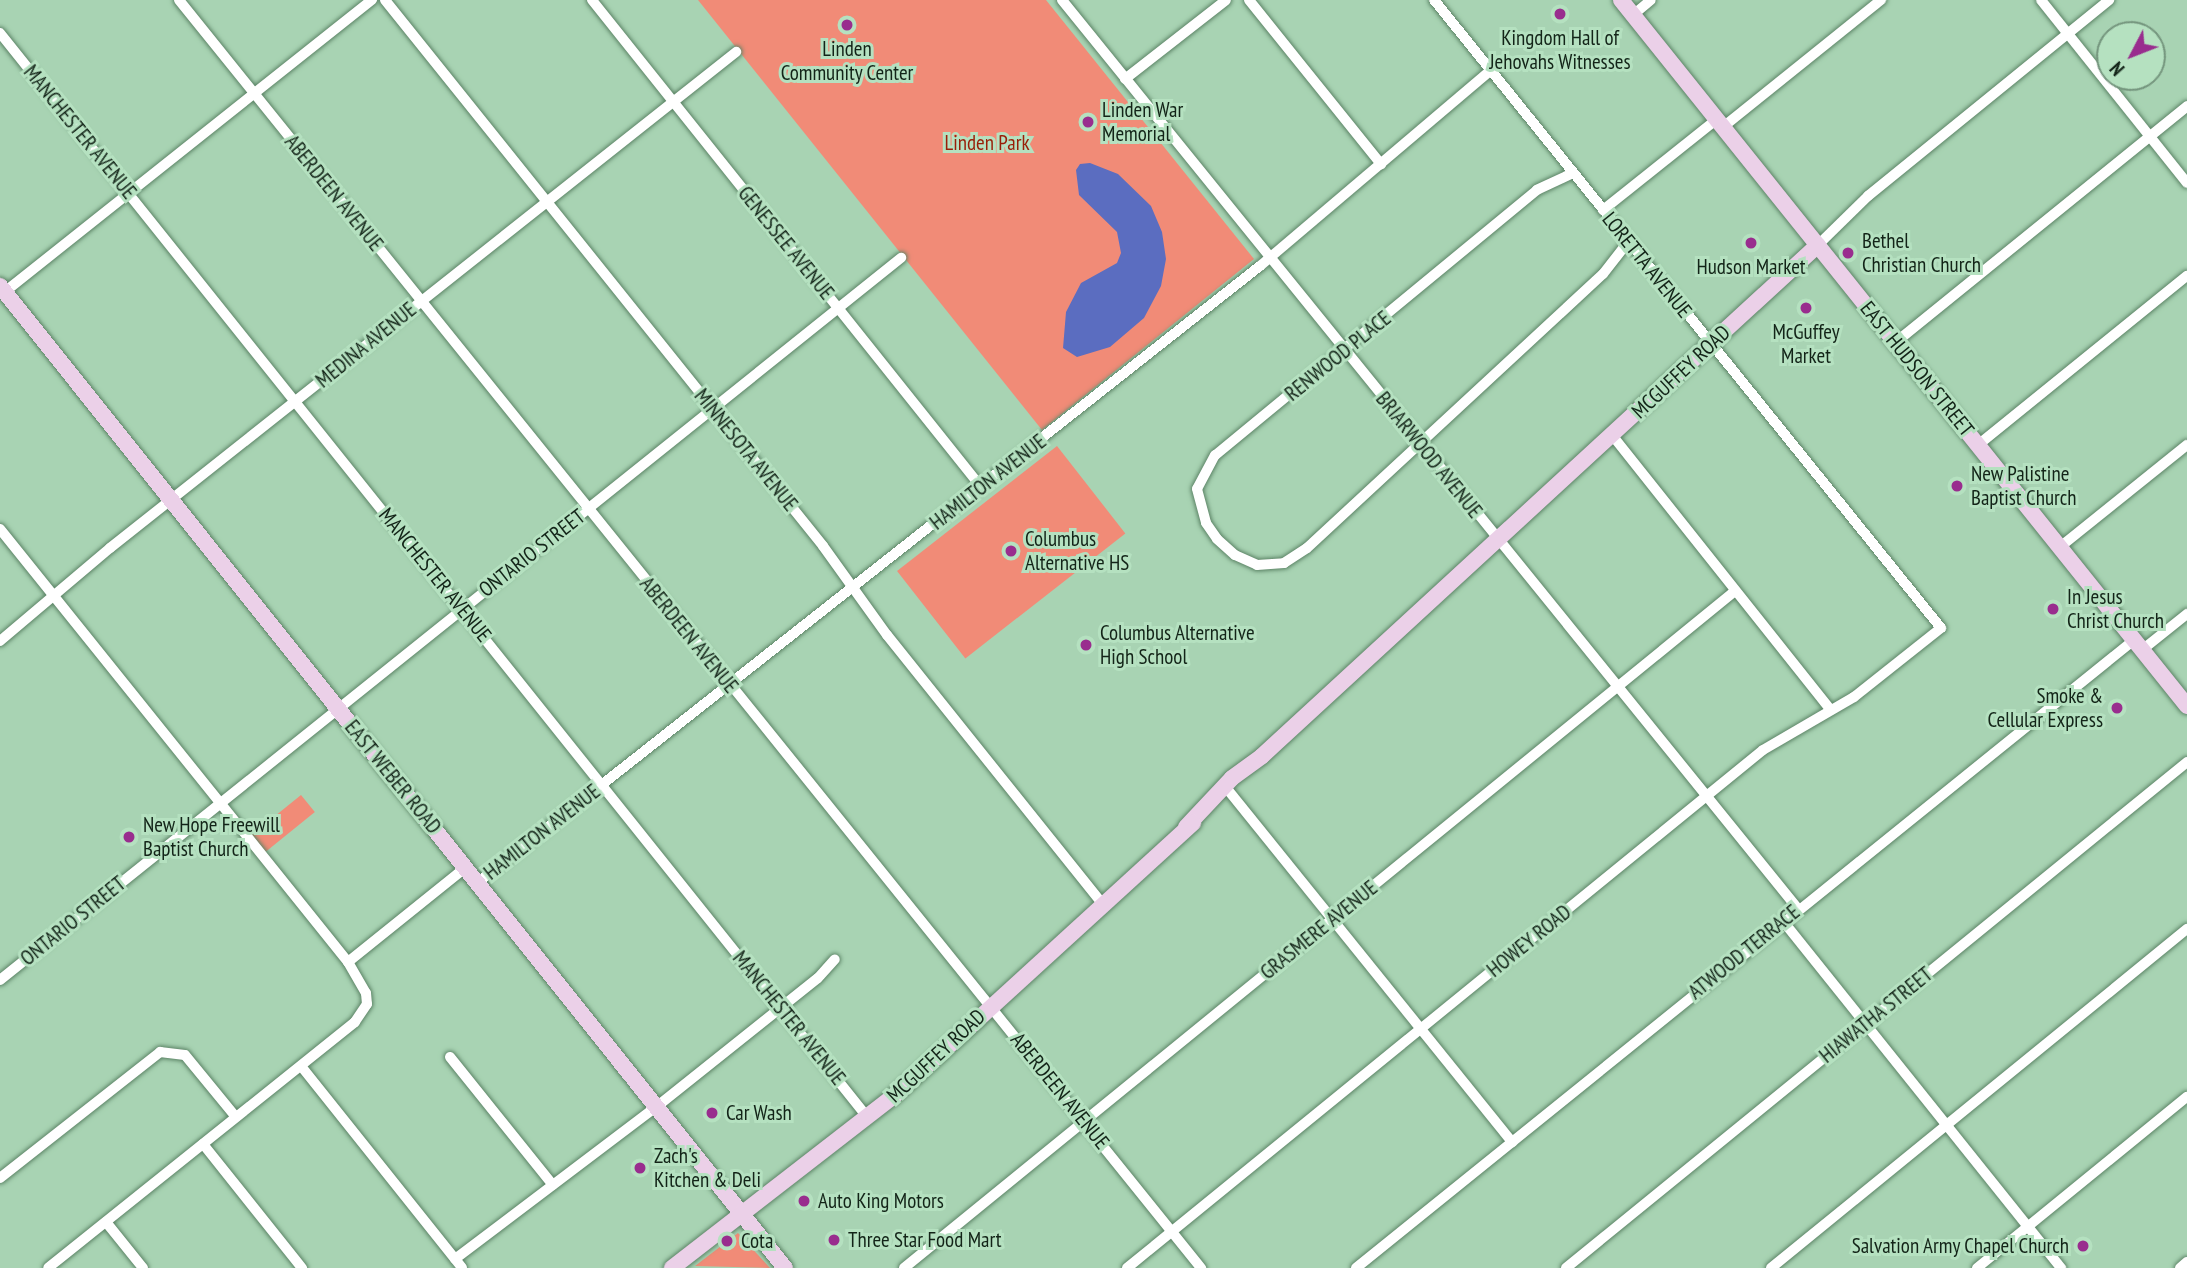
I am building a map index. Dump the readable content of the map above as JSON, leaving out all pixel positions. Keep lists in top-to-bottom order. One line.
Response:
{"streets":{"street":["MANCHESTER AVENUE","ABERDEEN AVENUE","GENESSEE AVENUE","LORETTA AVENUE","MEDINA AVENUE","RENWOOD PLACE","EAST HUDSON STREET","MCGUFFEY ROAD","MINNESOTA AVENUE","BRIARWOOD AVENUE","HAMILTON AVENUE","ONTARIO STREET","EAST WEBER ROAD","GRASMERE AVENUE","HOWEY ROAD","ATWOOD TERRACE","HIAWATHA STREET"]},"crossings":[["MANCHESTER AVENUE","MEDINA AVENUE"],["MANCHESTER AVENUE","MCGUFFEY ROAD"],["MANCHESTER AVENUE","HAMILTON AVENUE"],["MANCHESTER AVENUE","ONTARIO STREET"],["ABERDEEN AVENUE","MEDINA AVENUE"],["ABERDEEN AVENUE","MCGUFFEY ROAD"],["ABERDEEN AVENUE","HAMILTON AVENUE"],["ABERDEEN AVENUE","ONTARIO STREET"],["ABERDEEN AVENUE","GRASMERE AVENUE"],["ABERDEEN AVENUE","HOWEY ROAD"],["GENESSEE AVENUE","MEDINA AVENUE"],["GENESSEE AVENUE","HAMILTON AVENUE"],["GENESSEE AVENUE","ONTARIO STREET"],["LORETTA AVENUE","RENWOOD PLACE"],["LORETTA AVENUE","MCGUFFEY ROAD"],["LORETTA AVENUE","HAMILTON AVENUE"],["LORETTA AVENUE","HOWEY ROAD"],["MEDINA AVENUE","MINNESOTA AVENUE"],["MEDINA AVENUE","EAST WEBER ROAD"],["RENWOOD PLACE","BRIARWOOD AVENUE"],["EAST HUDSON STREET","MCGUFFEY ROAD"],["EAST HUDSON STREET","ATWOOD TERRACE"],["MCGUFFEY ROAD","MINNESOTA AVENUE"],["MCGUFFEY ROAD","BRIARWOOD AVENUE"],["MCGUFFEY ROAD","EAST WEBER ROAD"],["MINNESOTA AVENUE","HAMILTON AVENUE"],["MINNESOTA AVENUE","ONTARIO STREET"],["BRIARWOOD AVENUE","HAMILTON AVENUE"],["BRIARWOOD AVENUE","GRASMERE AVENUE"],["BRIARWOOD AVENUE","HOWEY ROAD"],["BRIARWOOD AVENUE","ATWOOD TERRACE"],["HAMILTON AVENUE","EAST WEBER ROAD"],["ONTARIO STREET","EAST WEBER ROAD"]],"parks":["Linden Park"],"places":["Kingdom Hall of Jehovahs Witnesses","Linden Community Center","Linden War Memorial","Hudson Market","Bethel Christian Church","McGuffey Market","New Palistine Baptist Church","Columbus Alternative HS","In Jesus Christ Church","Columbus Alternative High School","Smoke & Cellular Express","New Hope Freewill Baptist Church","Car Wash","Zach's Kitchen & Deli","Auto King Motors","Three Star Food Mart","Cota","Salvation Army Chapel Church"],"north":"bottom left"}
